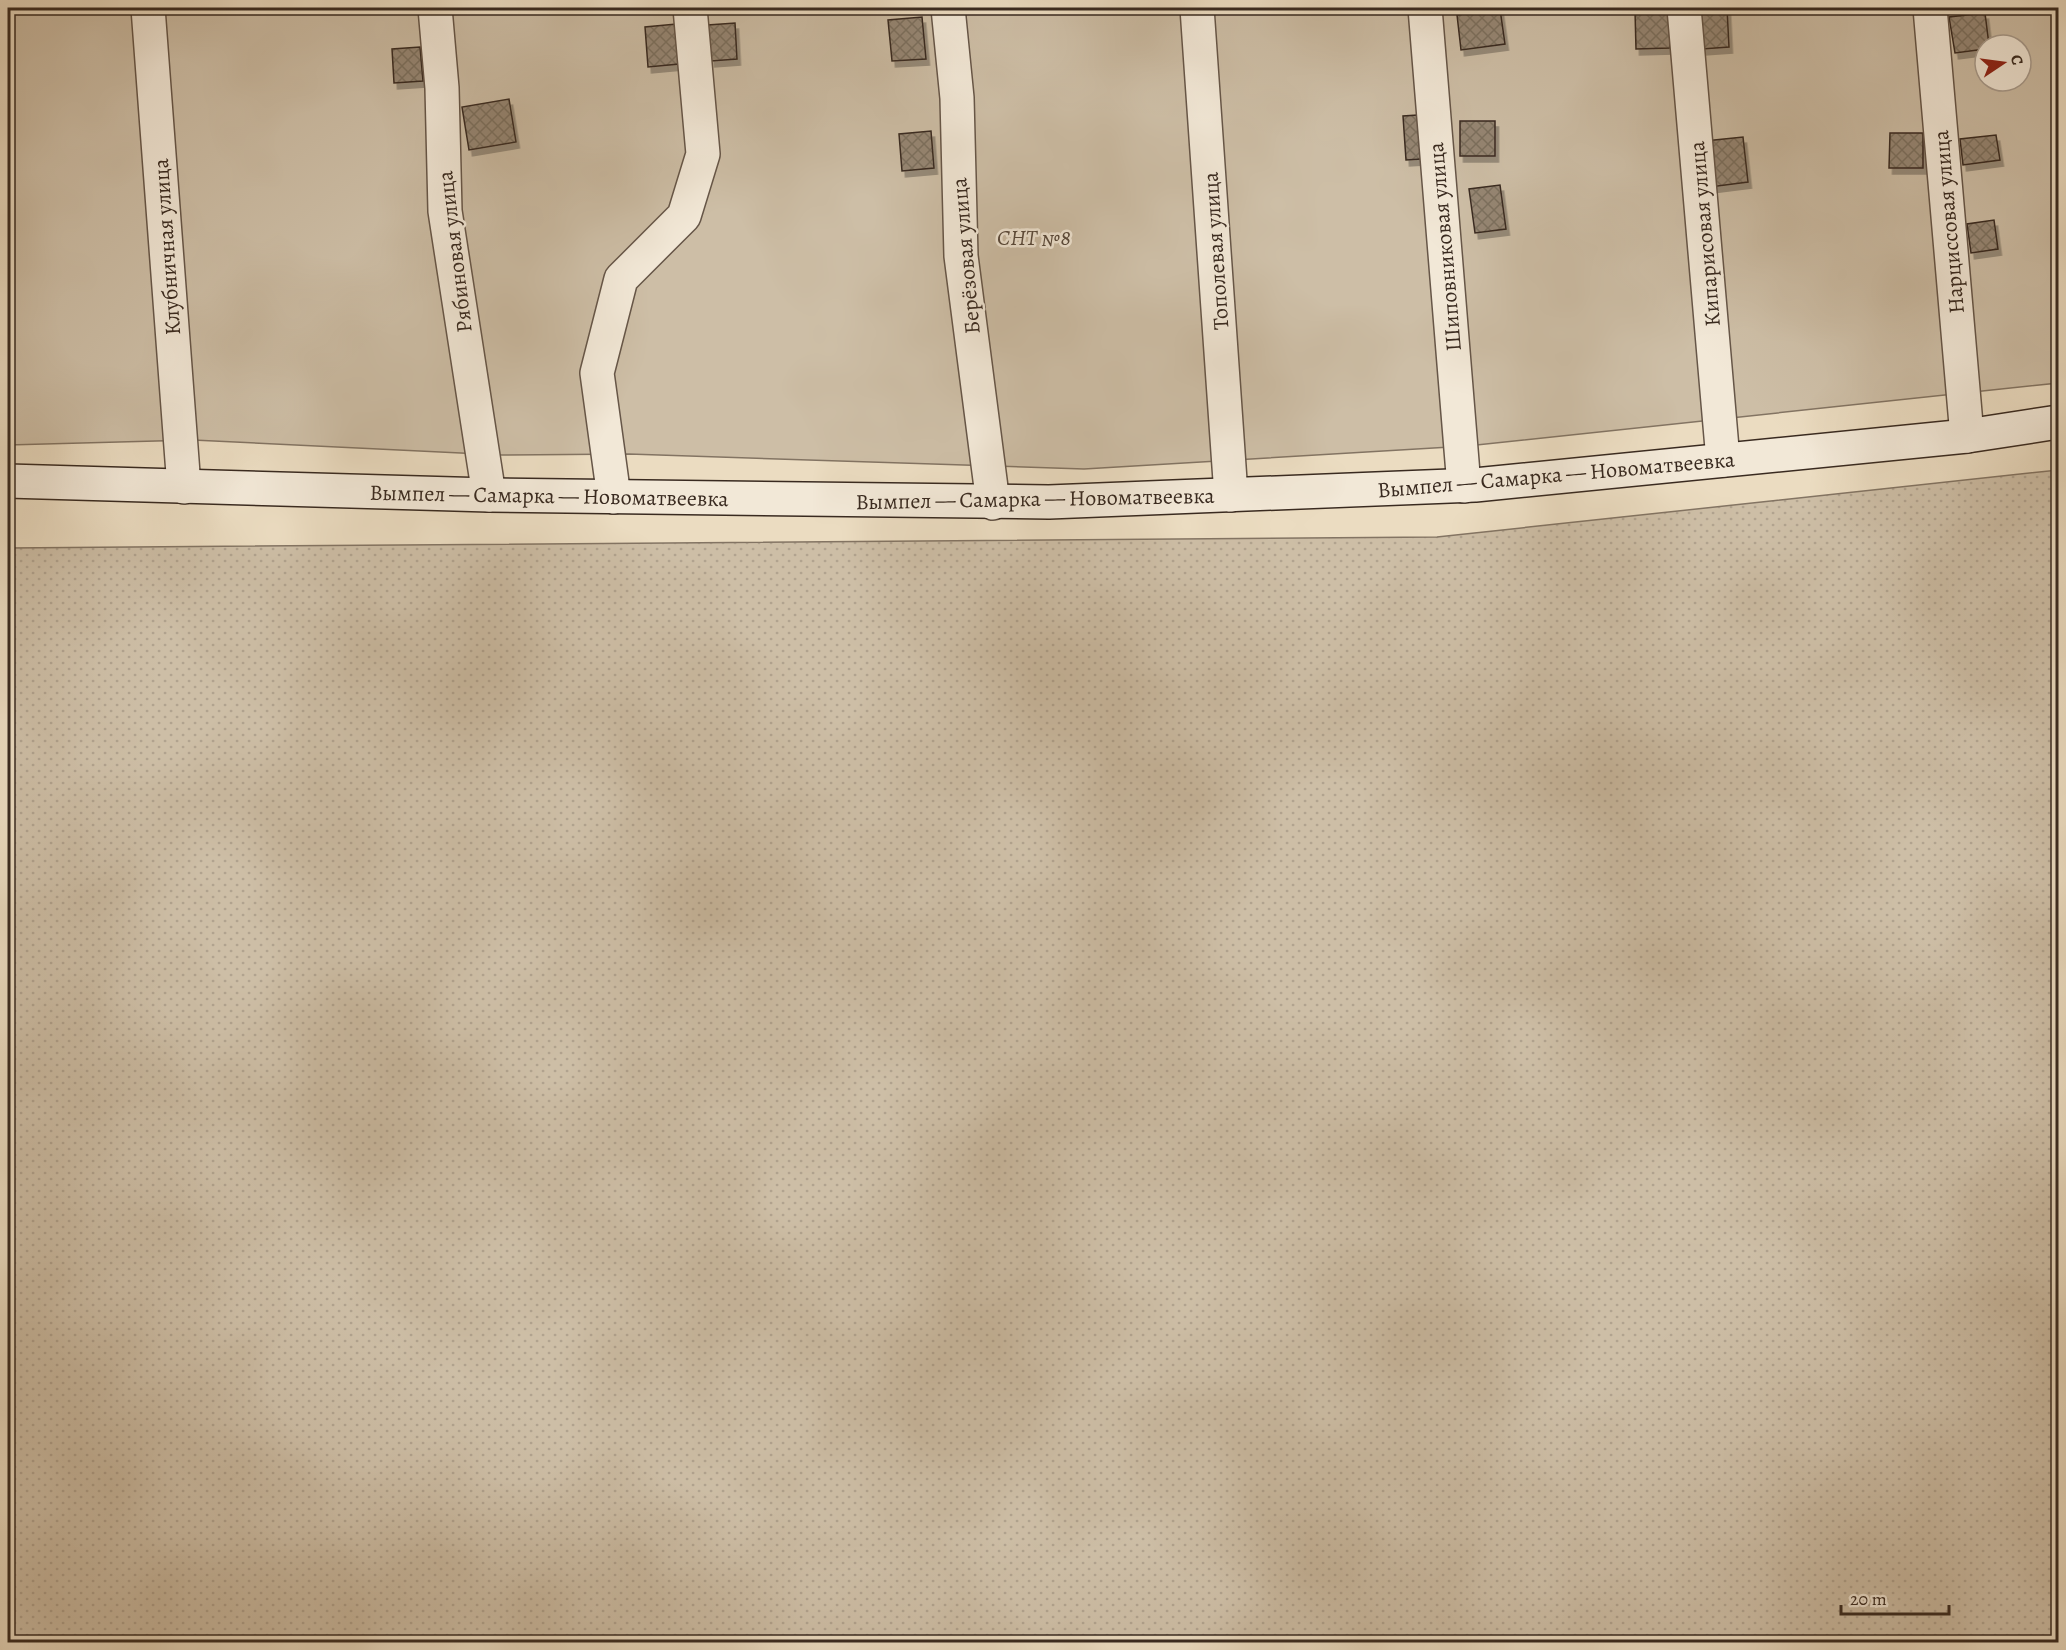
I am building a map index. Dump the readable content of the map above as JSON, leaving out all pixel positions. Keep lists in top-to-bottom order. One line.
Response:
{"streets":{"street":["Нарциссовая улица","Кипарисовая улица","Клубничная улица","Шиповниковая улица","Тополевая улица","Рябиновая улица","Берёзовая улица","Вымпел — Самарка — Новоматвеевка"]},"crossings":[["Нарциссовая улица","Вымпел — Самарка — Новоматвеевка"],["Кипарисовая улица","Вымпел — Самарка — Новоматвеевка"],["Клубничная улица","Вымпел — Самарка — Новоматвеевка"],["Шиповниковая улица","Вымпел — Самарка — Новоматвеевка"],["Тополевая улица","Вымпел — Самарка — Новоматвеевка"],["Рябиновая улица","Вымпел — Самарка — Новоматвеевка"],["Берёзовая улица","Вымпел — Самарка — Новоматвеевка"]],"parks":["СНТ №8"],"scale_bar":"20 m","north":"right"}
